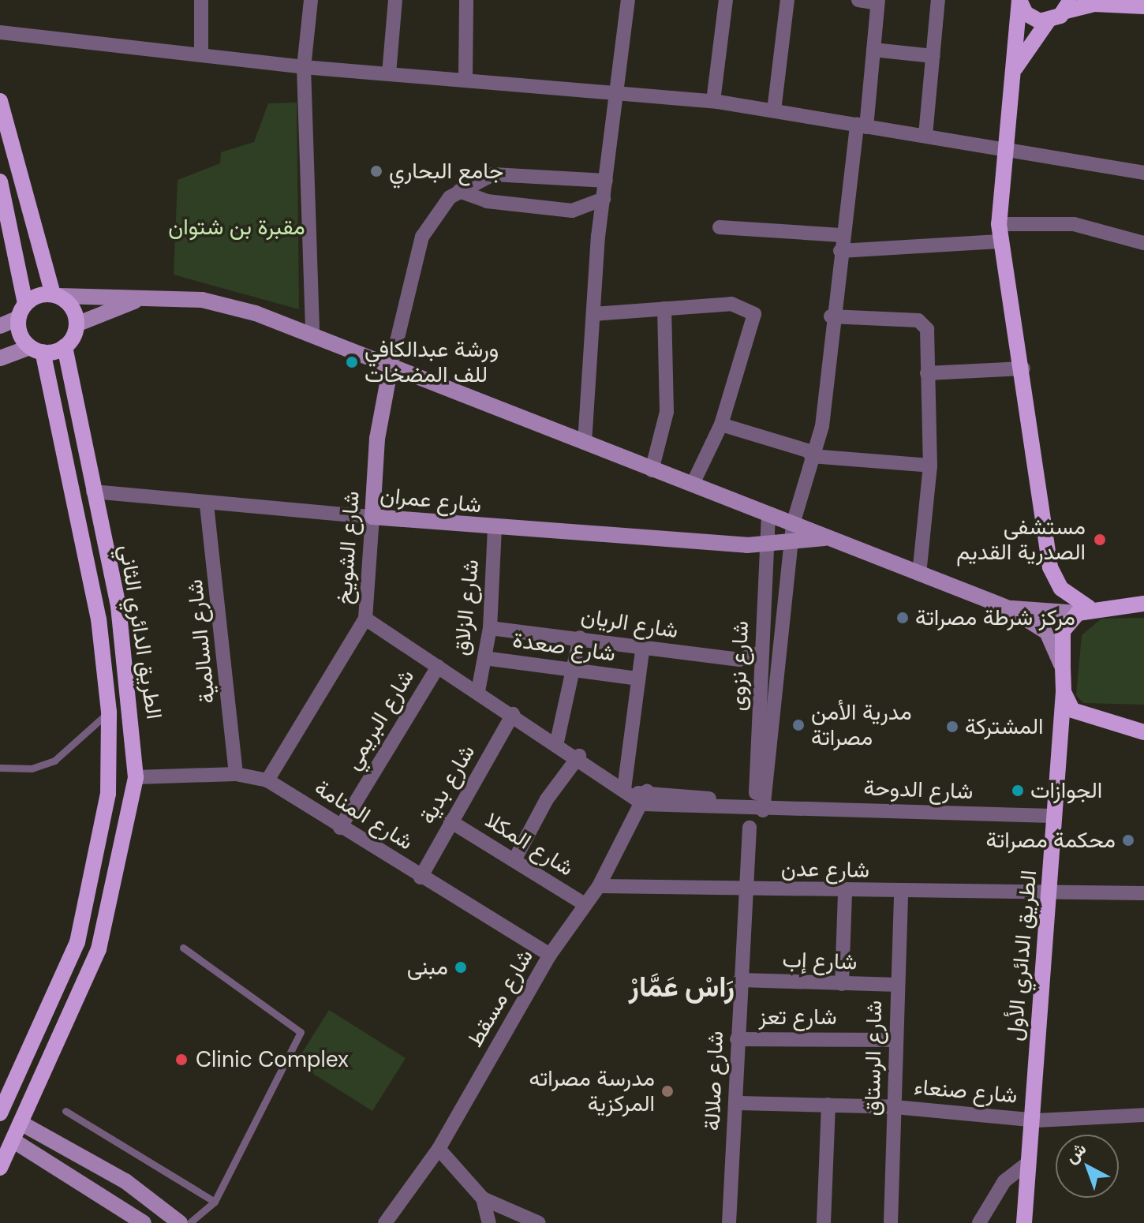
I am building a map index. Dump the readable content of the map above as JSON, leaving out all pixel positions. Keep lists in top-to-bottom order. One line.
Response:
{"streets":{"main road":["شارع عمران","شارع الشويخ","الطريق الدائري الثاني","الطريق الدائري الأول"],"street":["شارع الزلاق","شارع الريان","شارع السالمية","شارع صعدة","شارع نزوى","شارع البريمي","شارع بدية","شارع الدوحة","شارع المنامة","شارع المكلا","شارع عدن","شارع إب","شارع مسقط","شارع تعز","شارع الرستاق","شارع صلالة","شارع صنعاء"]},"crossings":[["شارع عمران","شارع الشويخ"],["شارع عمران","شارع الزلاق"],["شارع عمران","الطريق الدائري الثاني"],["شارع عمران","شارع السالمية"],["شارع عمران","شارع نزوى"],["شارع الشويخ","شارع المنامة"],["شارع الزلاق","شارع الريان"],["شارع الزلاق","شارع صعدة"],["شارع الريان","شارع نزوى"],["الطريق الدائري الثاني","شارع المنامة"],["شارع السالمية","شارع المنامة"],["شارع نزوى","شارع الدوحة"],["شارع البريمي","شارع المنامة"],["شارع بدية","شارع المنامة"],["شارع بدية","شارع المكلا"],["شارع الدوحة","الطريق الدائري الأول"],["شارع المنامة","شارع مسقط"],["شارع المكلا","شارع مسقط"],["شارع عدن","الطريق الدائري الأول"],["شارع عدن","شارع مسقط"],["شارع عدن","شارع الرستاق"],["شارع عدن","شارع صلالة"],["الطريق الدائري الأول","شارع صنعاء"],["شارع إب","شارع الرستاق"],["شارع إب","شارع صلالة"],["شارع تعز","شارع الرستاق"],["شارع تعز","شارع صلالة"],["شارع الرستاق","شارع صنعاء"],["شارع صلالة","شارع صنعاء"]],"districts":["رَاسْ عَمَّارْ"],"parks":["مقبرة بن شتوان"],"places":["جامع البحاري","ورشة عبدالكافي للف المضخات","مستشفى الصدرية القديم","مركز شرطة مصراتة","مدرية الأمن مصراتة","المشتركة","الجوازات","محكمة مصراتة","مبنى","Clinic Complex","مدرسة مصراته المركزية"],"north":"top left"}
